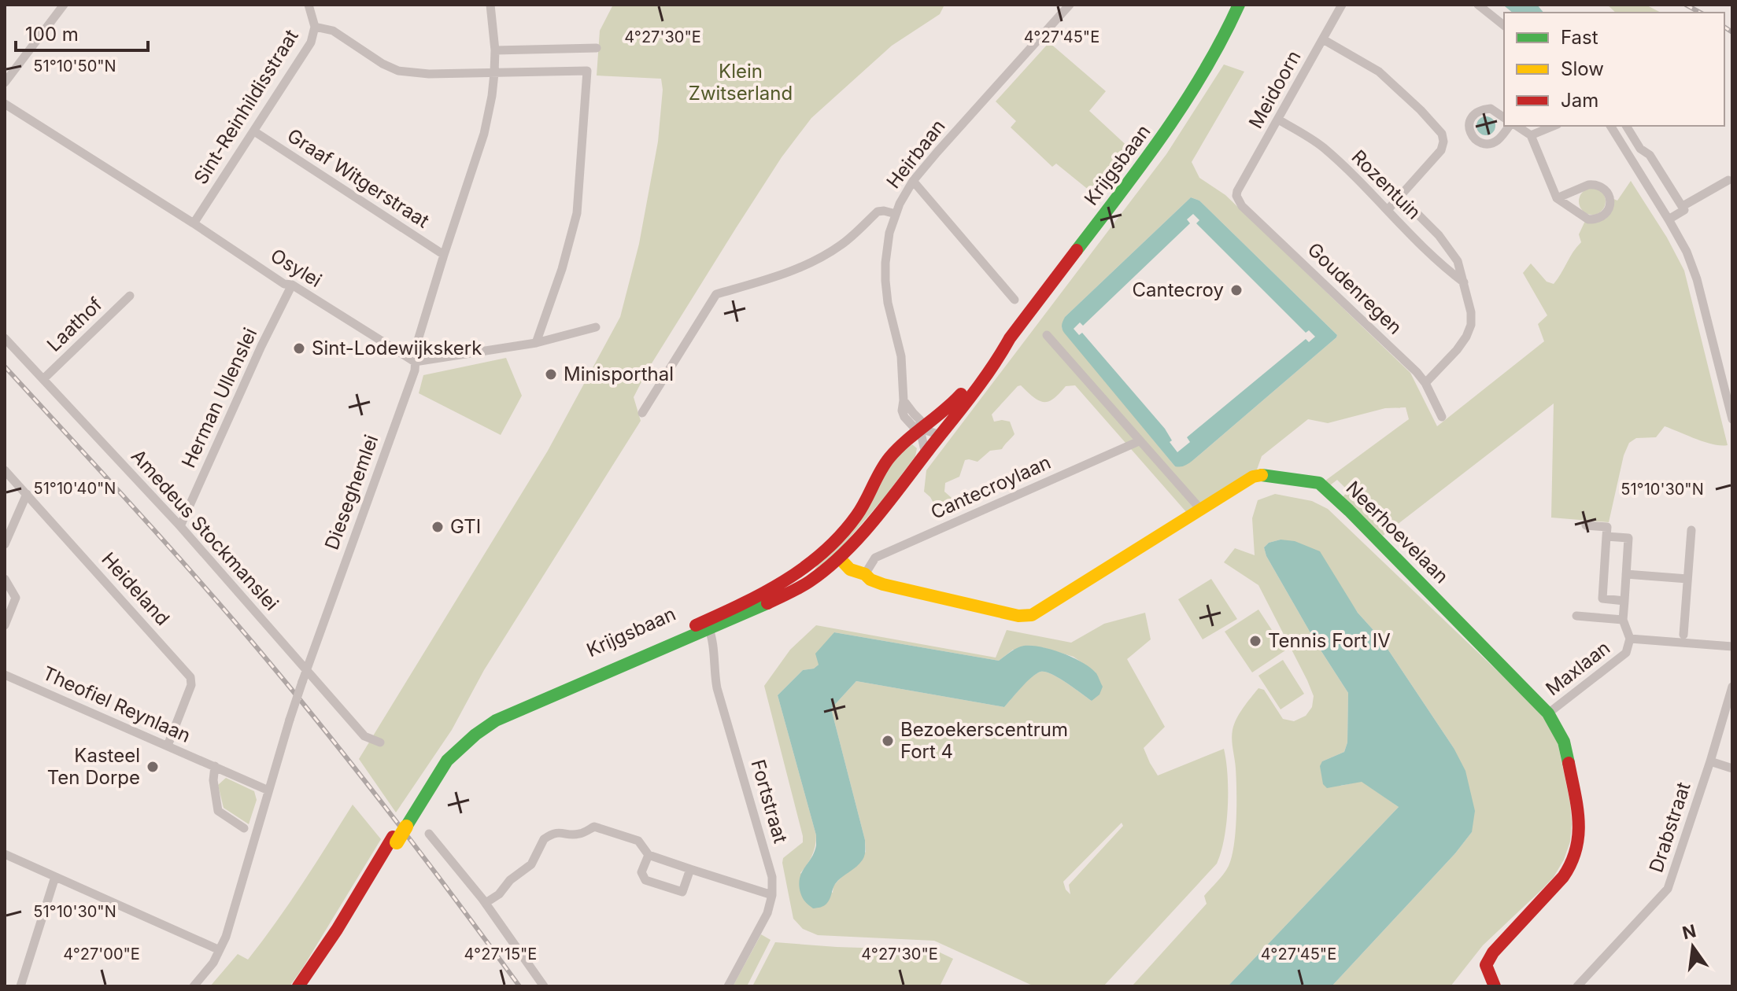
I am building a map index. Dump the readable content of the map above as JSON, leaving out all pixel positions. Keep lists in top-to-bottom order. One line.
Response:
{"streets":{"main road":["Krijgsbaan","Neerhoevelaan"],"street":["Meidoorn","Sint-Reinhildisstraat","Heirbaan","Graaf Witgerstraat","Rozentuin","Osylei","Goudenregen","Laathof","Herman Ullenslei","Cantecroylaan","Dieseghemlei","Amedeus Stockmanslei","Heideland","Maxlaan","Theofiel Reynlaan","Fortstraat","Drabstraat"]},"crossings":[["Meidoorn","Rozentuin"],["Meidoorn","Goudenregen"],["Sint-Reinhildisstraat","Graaf Witgerstraat"],["Sint-Reinhildisstraat","Osylei"],["Heirbaan","Krijgsbaan"],["Krijgsbaan","Neerhoevelaan"],["Krijgsbaan","Fortstraat"],["Graaf Witgerstraat","Dieseghemlei"],["Rozentuin","Goudenregen"],["Osylei","Herman Ullenslei"],["Osylei","Dieseghemlei"],["Laathof","Amedeus Stockmanslei"],["Herman Ullenslei","Amedeus Stockmanslei"],["Cantecroylaan","Neerhoevelaan"],["Dieseghemlei","Amedeus Stockmanslei"],["Dieseghemlei","Theofiel Reynlaan"],["Neerhoevelaan","Maxlaan"],["Heideland","Theofiel Reynlaan"]],"parks":["Klein Zwitserland"],"places":["Cantecroy","Sint-Lodewijkskerk","Minisporthal","GTI","Tennis Fort IV","Bezoekerscentrum Fort 4","Kasteel Ten Dorpe"],"legend":["Fast","Slow","Jam"],"scale_bar":"100 m","north":"top","coordinates":["4°27'30\"E","4°27'45\"E","51°10'50\"N","51°10'40\"N","51°10'30\"N","4°27'00\"E","4°27'15\"E"]}
